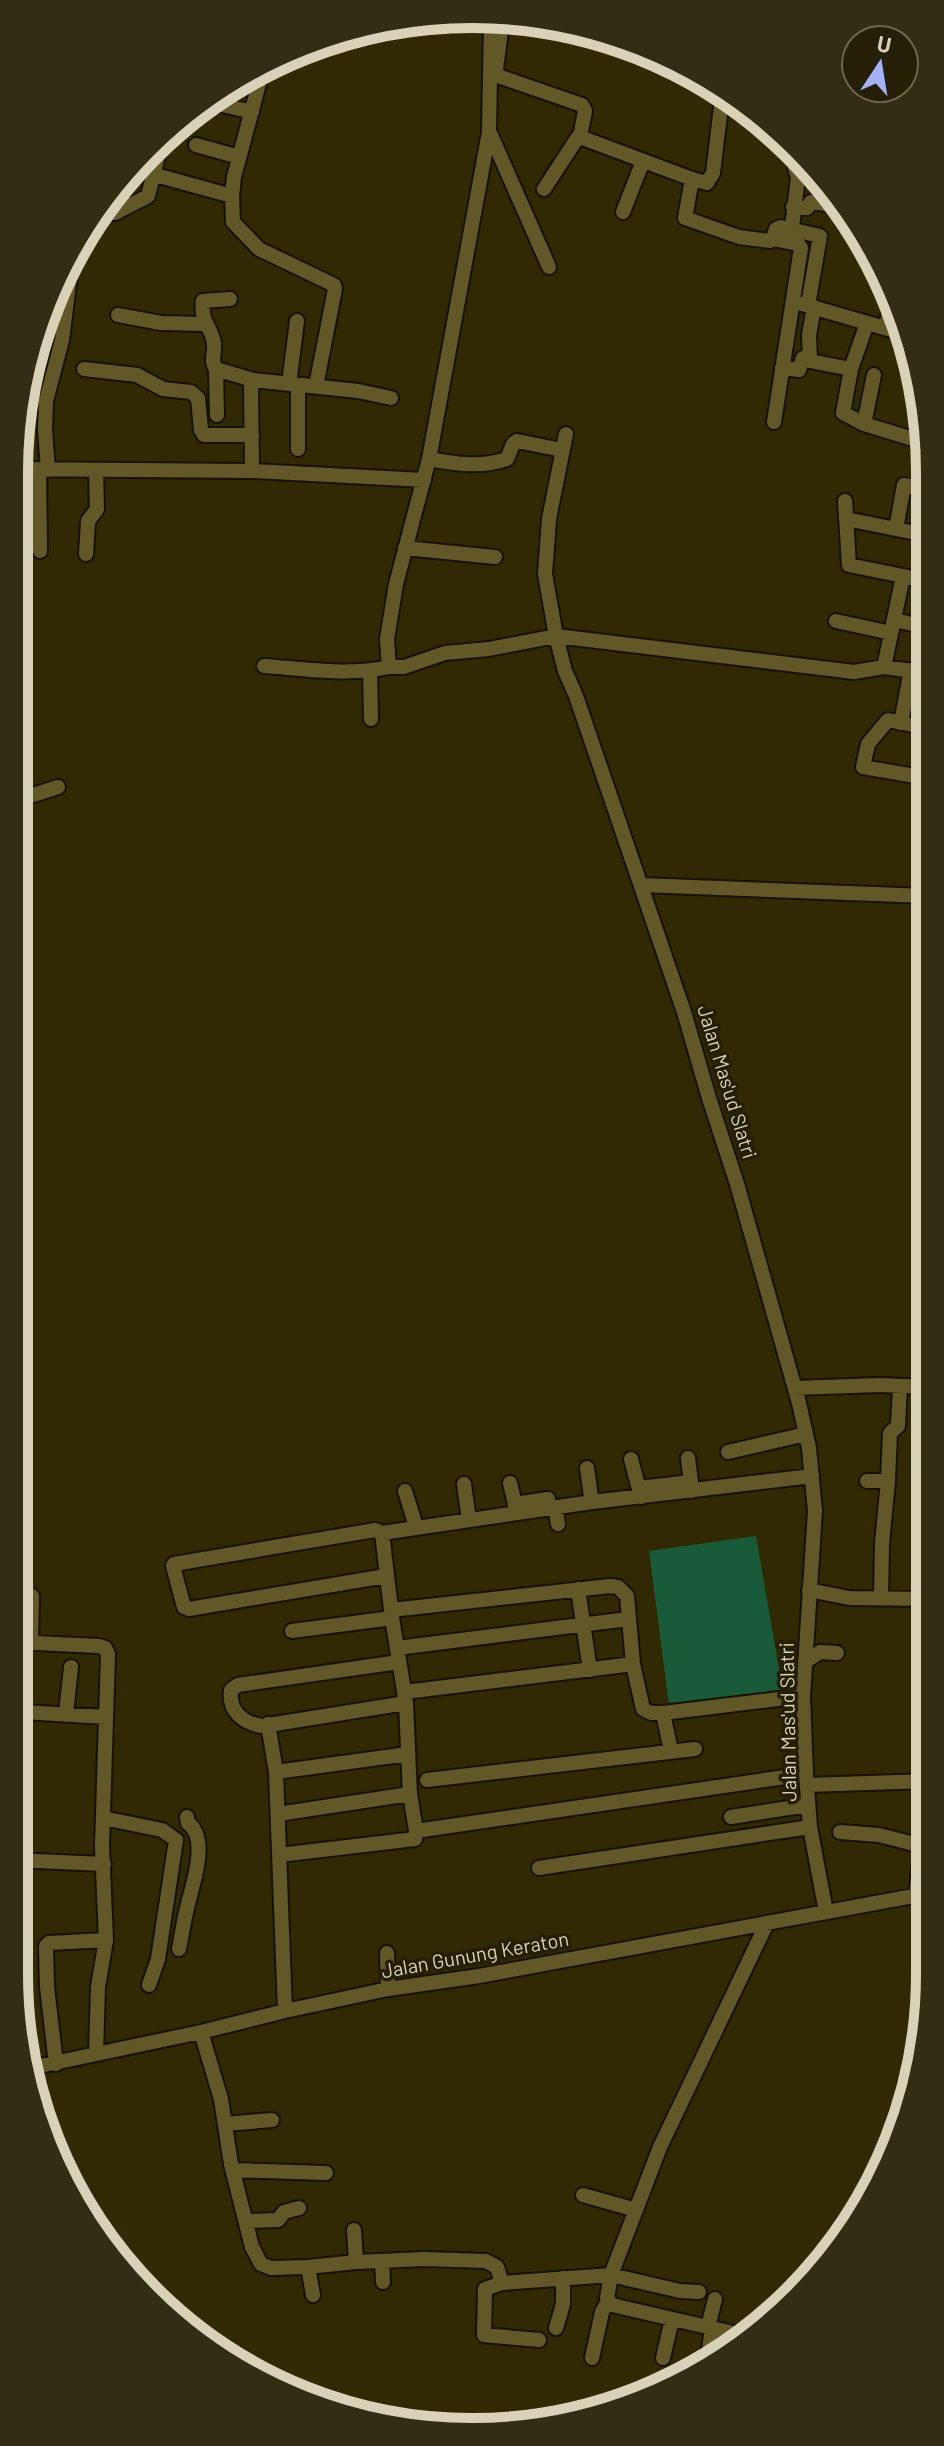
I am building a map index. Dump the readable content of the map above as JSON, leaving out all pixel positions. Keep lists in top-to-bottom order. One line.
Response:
{"streets":{"street":["Jalan Mas'ud Slatri","Jalan Gunung Keraton"]},"crossings":[["Jalan Mas'ud Slatri","Jalan Gunung Keraton"]],"north":"top"}
